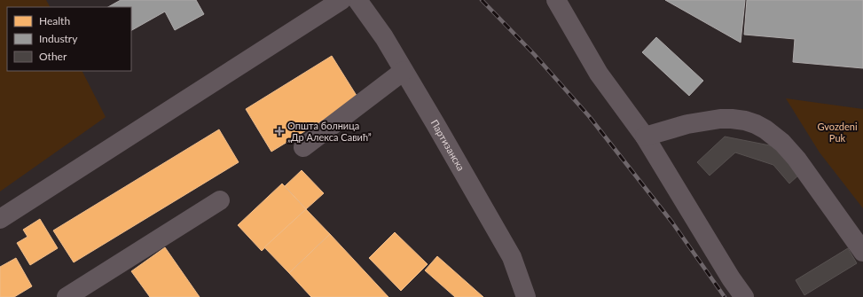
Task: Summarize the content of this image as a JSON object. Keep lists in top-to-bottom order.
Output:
{
  "streets": {
    "street": ["Партизанска"]
  },
  "parks": ["Gvozdeni Puk"],
  "places": {
    "health": ["Општа болница „Др Алекса Савић”"]
  },
  "legend": ["Health", "Industry", "Other"]
}
